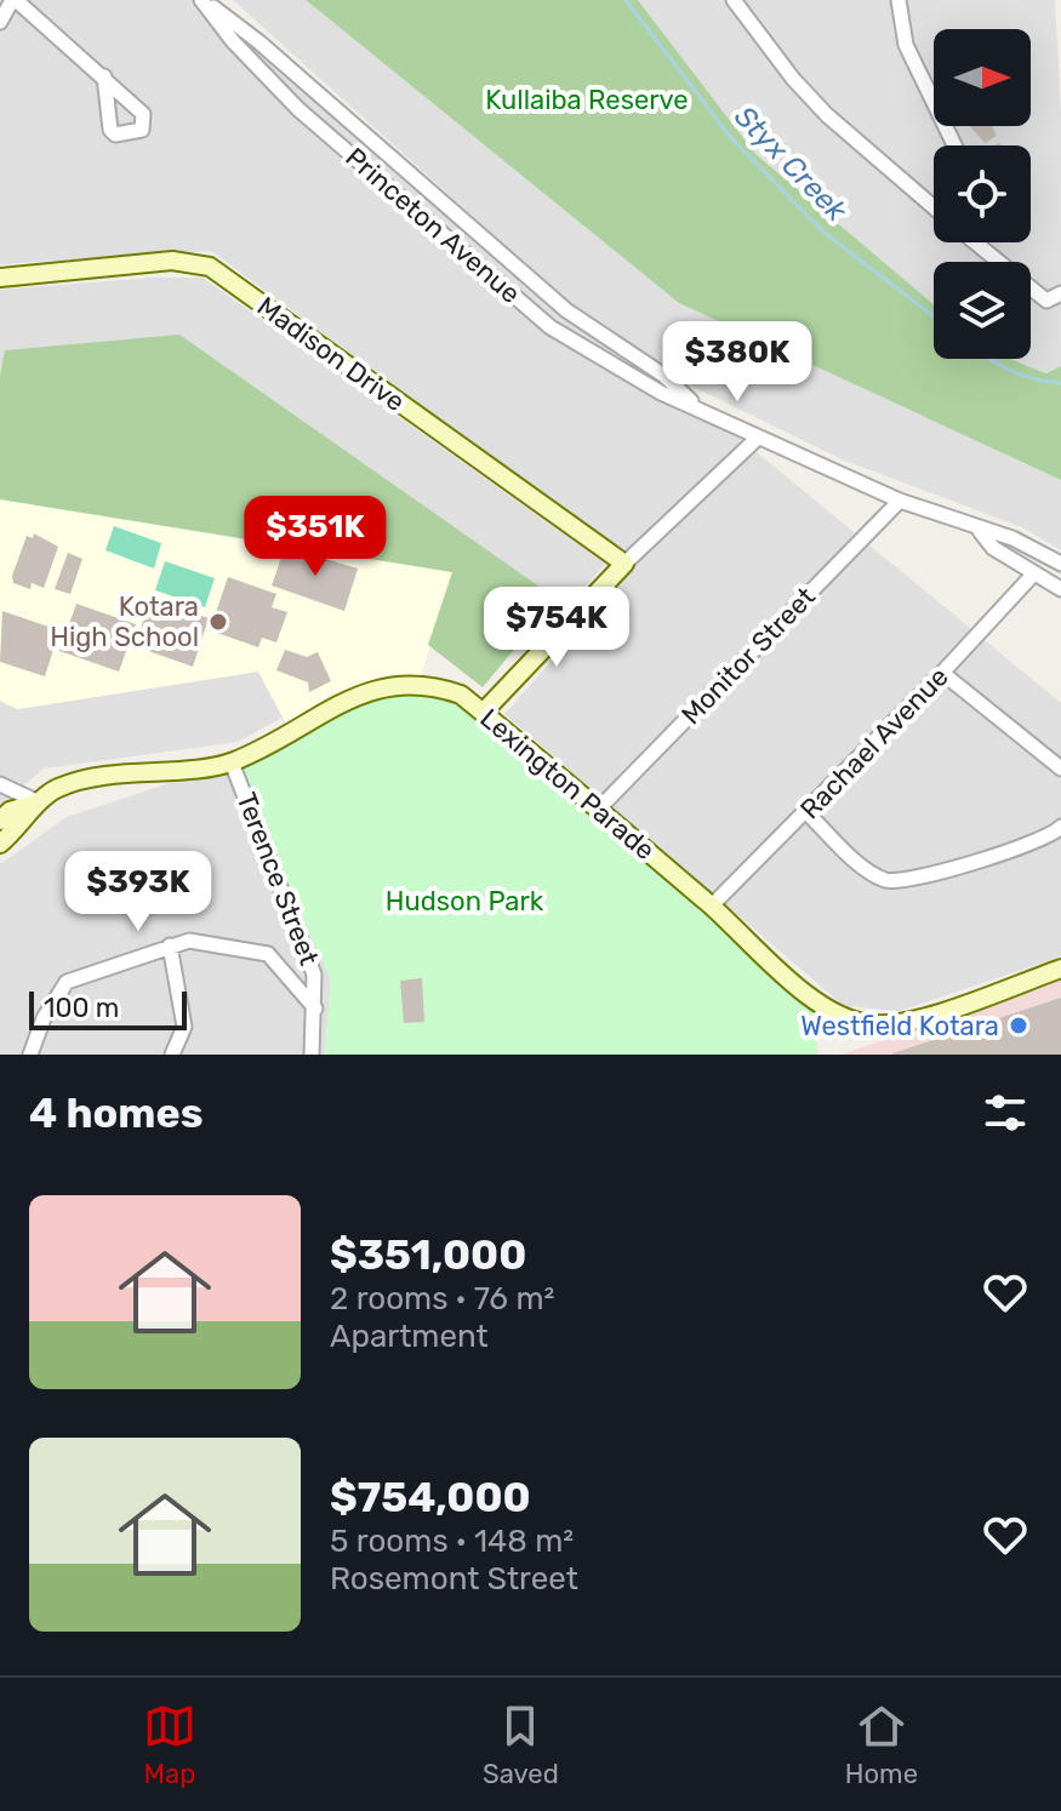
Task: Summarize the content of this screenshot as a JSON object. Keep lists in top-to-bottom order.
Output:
{
  "streets": {
    "main road": ["Madison Drive", "Lexington Parade"],
    "street": [
      "Princeton Avenue",
      "Monitor Street",
      "Rachael Avenue",
      "Terence Street"
    ]
  },
  "crossings": [
    ["Princeton Avenue", "Monitor Street"],
    ["Princeton Avenue", "Rachael Avenue"],
    ["Monitor Street", "Lexington Parade"],
    ["Rachael Avenue", "Lexington Parade"],
    ["Lexington Parade", "Terence Street"]
  ],
  "water": ["Styx Creek"],
  "parks": ["Kullaiba Reserve", "Hudson Park"],
  "places": ["Kotara High School", "Westfield Kotara"],
  "scale_bar": "100 m",
  "north": "right",
  "page": {
    "price": [
      "$380K",
      "$351K",
      "$754K",
      "$393K"
    ],
    "scale": "100 m",
    "heading": "4 homes",
    "list": [
      {
        "name": "$351,000",
        "note": "2 rooms · 76 m² · Apartment"
      },
      {
        "name": "$754,000",
        "note": "5 rooms · 148 m² · Rosemont Street"
      }
    ],
    "tabs": ["Map", "Saved", "Home"]
  }
}
